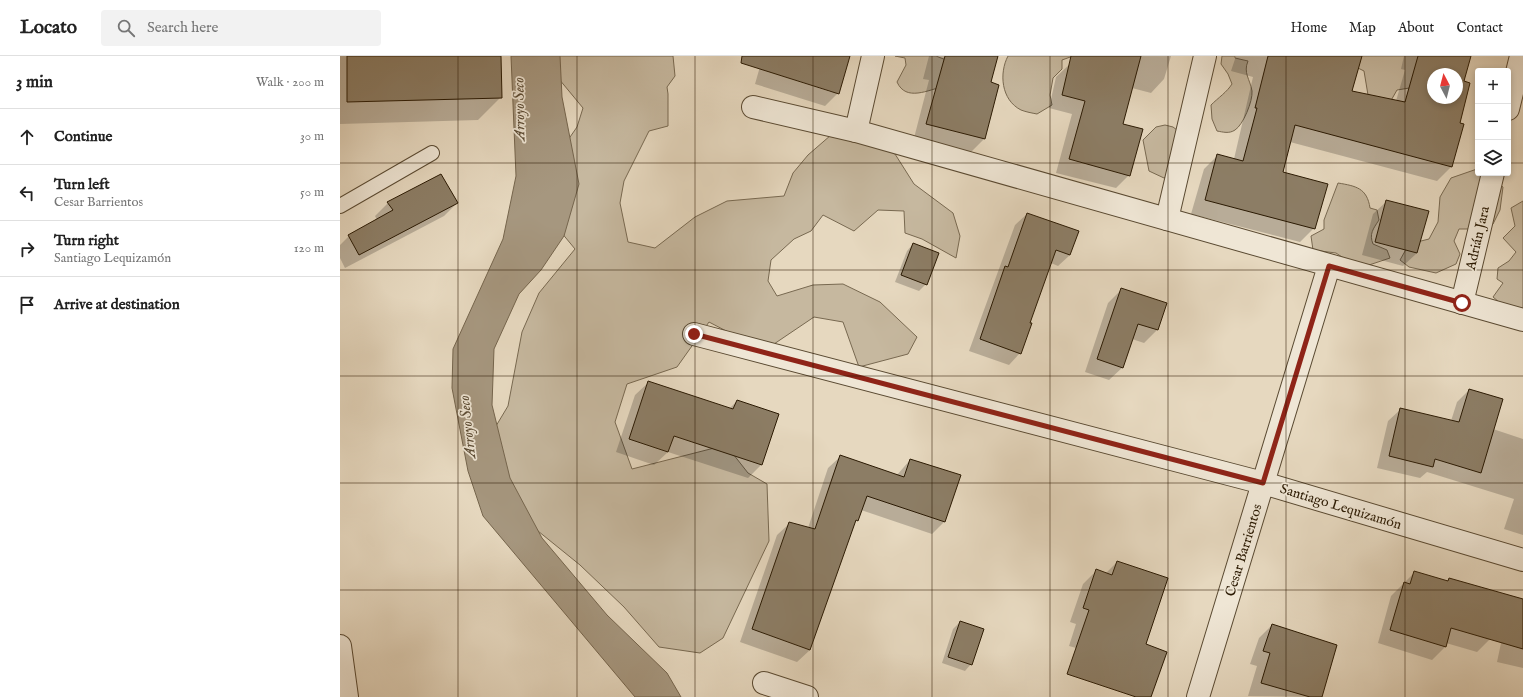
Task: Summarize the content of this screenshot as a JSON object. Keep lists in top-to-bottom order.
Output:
{
  "streets": {
    "street": ["Adrián Jara", "Santiago Lequizamón", "Cesar Barrientos"]
  },
  "crossings": [
    ["Santiago Lequizamón", "Cesar Barrientos"]
  ],
  "water": ["Arroyo Seco"],
  "north": "top",
  "page": {
    "header": "Locato",
    "search": "Search here",
    "nav": [
      "Home",
      "Map",
      "About",
      "Contact"
    ],
    "heading": ["3 min", "Walk · 200 m"],
    "map_buttons": ["+", "−"],
    "list": [
      ["Continue", "30 m"],
      ["Turn left", "Cesar Barrientos", "50 m"],
      ["Turn right", "Santiago Lequizamón", "120 m"],
      "Arrive at destination"
    ]
  }
}
